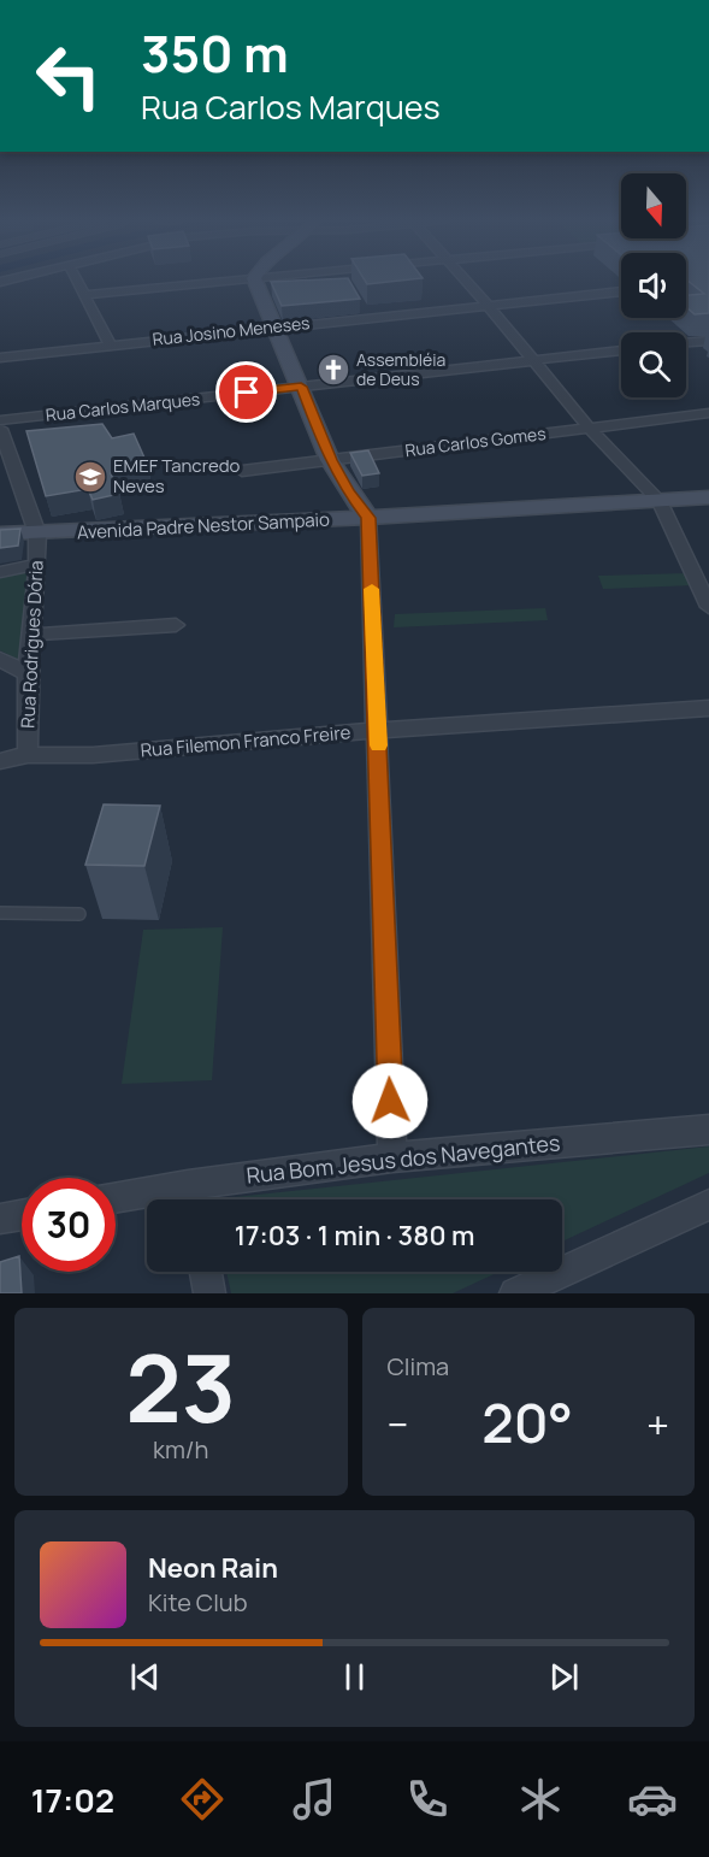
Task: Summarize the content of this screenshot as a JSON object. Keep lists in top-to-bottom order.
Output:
{
  "streets": {
    "street": [
      "Rua Josino Meneses",
      "Rua Carlos Marques",
      "Rua Carlos Gomes",
      "Avenida Padre Nestor Sampaio",
      "Rua Rodrigues Dória",
      "Rua Filemon Franco Freire",
      "Rua Bom Jesus dos Navegantes"
    ]
  },
  "crossings": [
    ["Avenida Padre Nestor Sampaio", "Rua Rodrigues Dória"],
    ["Rua Rodrigues Dória", "Rua Filemon Franco Freire"]
  ],
  "places": {
    "church": ["Assembléia de Deus"],
    "school or university": ["EMEF Tancredo Neves"]
  },
  "north": "bottom",
  "page": {
    "turn": ["350 m", "Rua Carlos Marques"],
    "limit": "30",
    "trip": "17:03 · 1 min · 380 m",
    "tile": [
      ["23", "km/h"],
      "Clima"
    ],
    "heat": ["−", "20°", "+"],
    "song": ["Neon Rain", "Kite Club"],
    "tabs": "17:02"
  }
}
